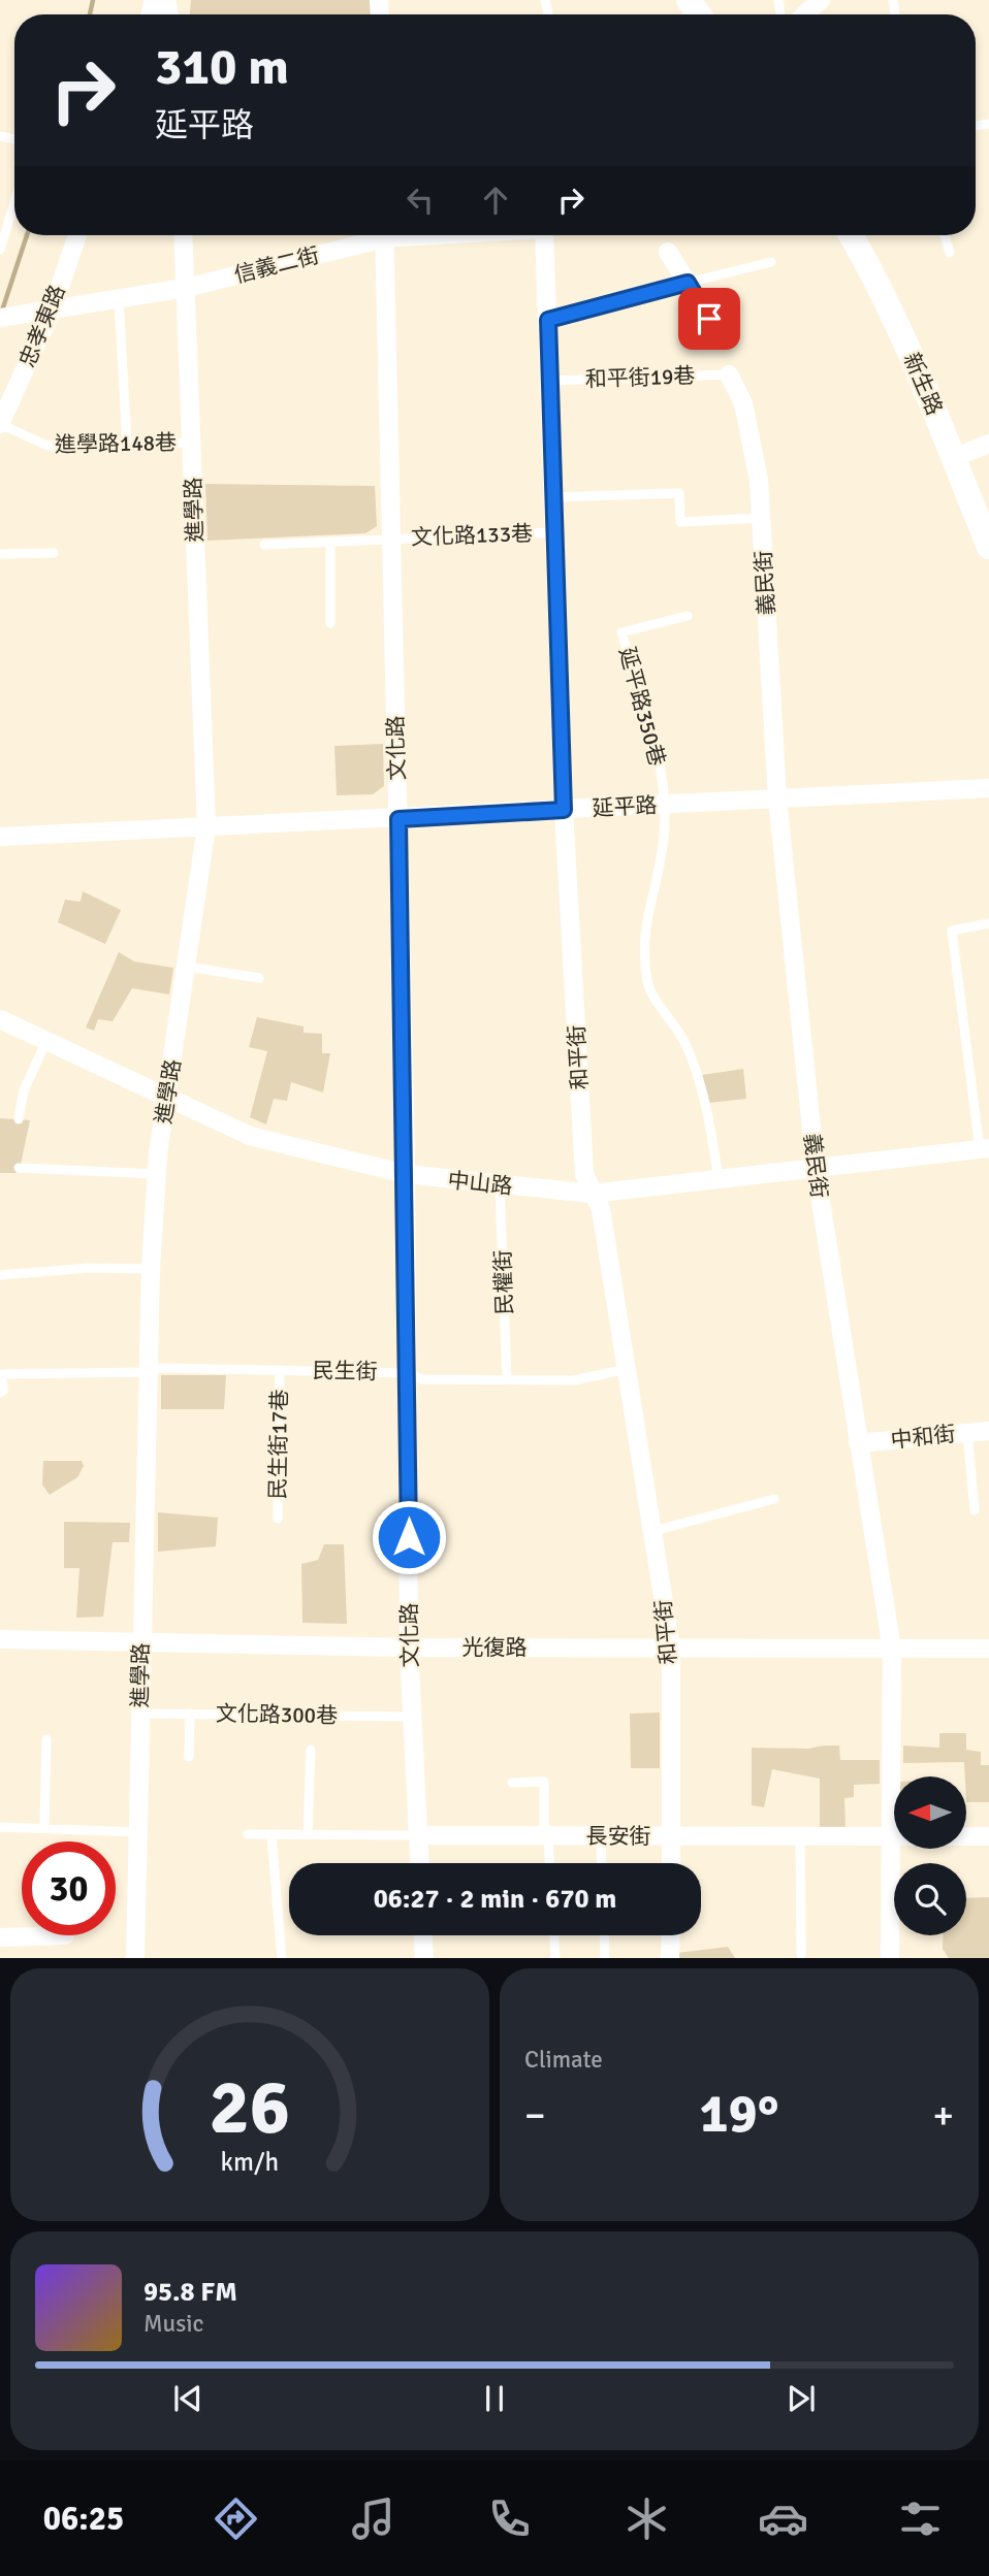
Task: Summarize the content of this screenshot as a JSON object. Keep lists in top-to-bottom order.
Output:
{
  "streets": {
    "main road": ["新生路"],
    "street": [
      "信義二街",
      "忠孝東路",
      "進學路",
      "義民街",
      "文化路",
      "延平路",
      "和平街",
      "中山路",
      "中和街",
      "光復路",
      "長安街"
    ],
    "lane": [
      "和平街19巷",
      "進學路148巷",
      "文化路133巷",
      "延平路350巷",
      "民權街",
      "民生街",
      "民生街17巷",
      "文化路300巷"
    ]
  },
  "crossings": [
    ["信義二街", "忠孝東路"],
    ["信義二街", "進學路"],
    ["忠孝東路", "進學路148巷"],
    ["和平街19巷", "義民街"],
    ["和平街19巷", "和平街"],
    ["進學路148巷", "進學路"],
    ["進學路", "延平路"],
    ["進學路", "中山路"],
    ["進學路", "民生街"],
    ["進學路", "光復路"],
    ["進學路", "文化路300巷"],
    ["文化路133巷", "文化路"],
    ["文化路133巷", "和平街"],
    ["義民街", "延平路"],
    ["義民街", "中山路"],
    ["義民街", "中和街"],
    ["義民街", "光復路"],
    ["義民街", "長安街"],
    ["延平路350巷", "延平路"],
    ["文化路", "延平路"],
    ["文化路", "中山路"],
    ["文化路", "民生街"],
    ["文化路", "光復路"],
    ["文化路", "文化路300巷"],
    ["文化路", "長安街"],
    ["延平路", "和平街"],
    ["和平街", "中山路"],
    ["和平街", "民生街"],
    ["和平街", "光復路"],
    ["和平街", "長安街"],
    ["中山路", "民權街"],
    ["民權街", "民生街"],
    ["民生街", "民生街17巷"]
  ],
  "north": "left",
  "page": {
    "turn": ["310 m", "延平路"],
    "limit": "30",
    "trip": "06:27 · 2 min · 670 m",
    "tile": "Climate",
    "heat": ["−", "19°", "+"],
    "song": ["95.8 FM", "Music"],
    "tabs": "06:25",
    "gauge": ["26", "km/h"]
  }
}
